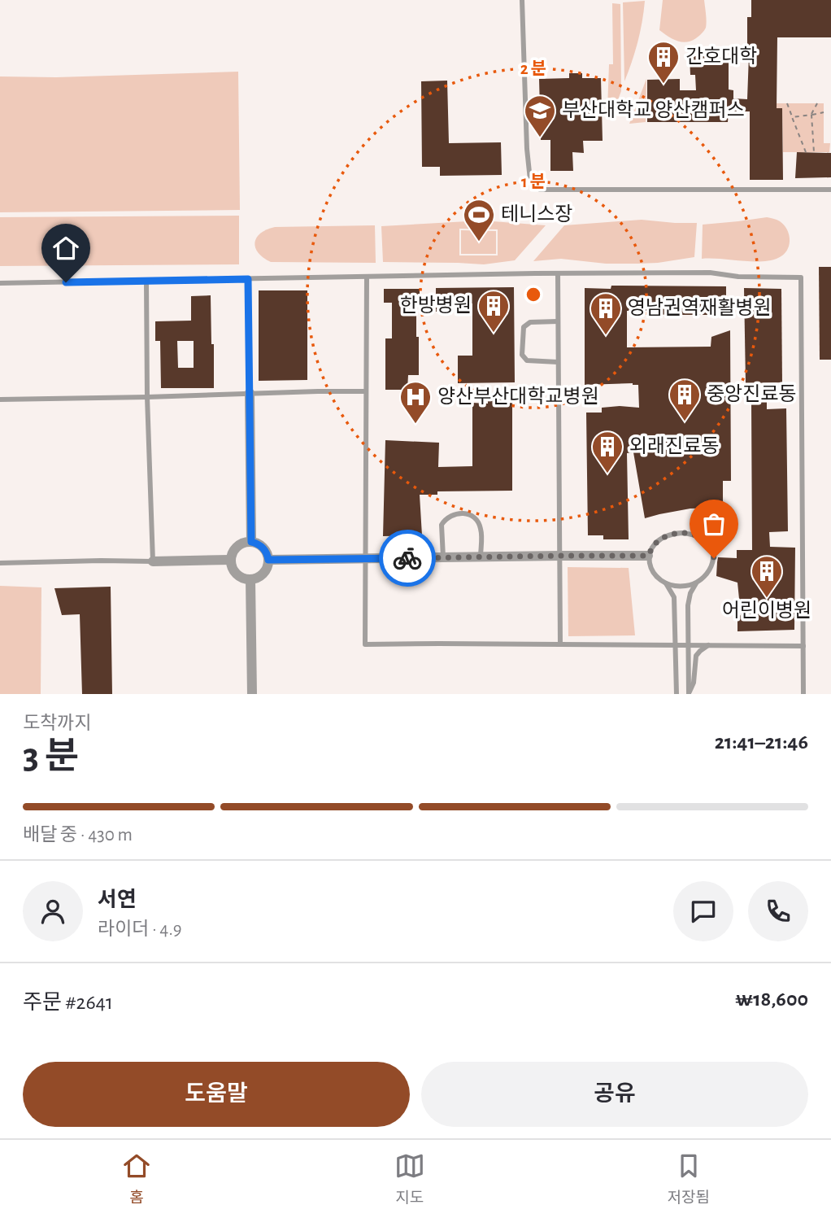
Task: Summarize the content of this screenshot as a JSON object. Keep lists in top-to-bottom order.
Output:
{
  "places": {
    "building": [
      "간호대학",
      "한방병원",
      "영남권역재활병원",
      "중앙진료동",
      "외래진료동",
      "어린이병원"
    ],
    "school or university": ["부산대학교 양산캠퍼스"],
    "sports": ["테니스장"],
    "hospital": ["양산부산대학교병원"]
  },
  "page": {
    "heading": ["3 분", "도착까지", "21:41–21:46"],
    "panel": [
      "서연",
      "라이더 · 4.9",
      "주문 #2641",
      "₩18,600"
    ],
    "bar": "배달 중 · 430 m",
    "buttons": ["도움말", "공유"],
    "tabs": ["홈", "지도", "저장됨"]
  },
  "rings": ["2 분", "1 분"]
}
